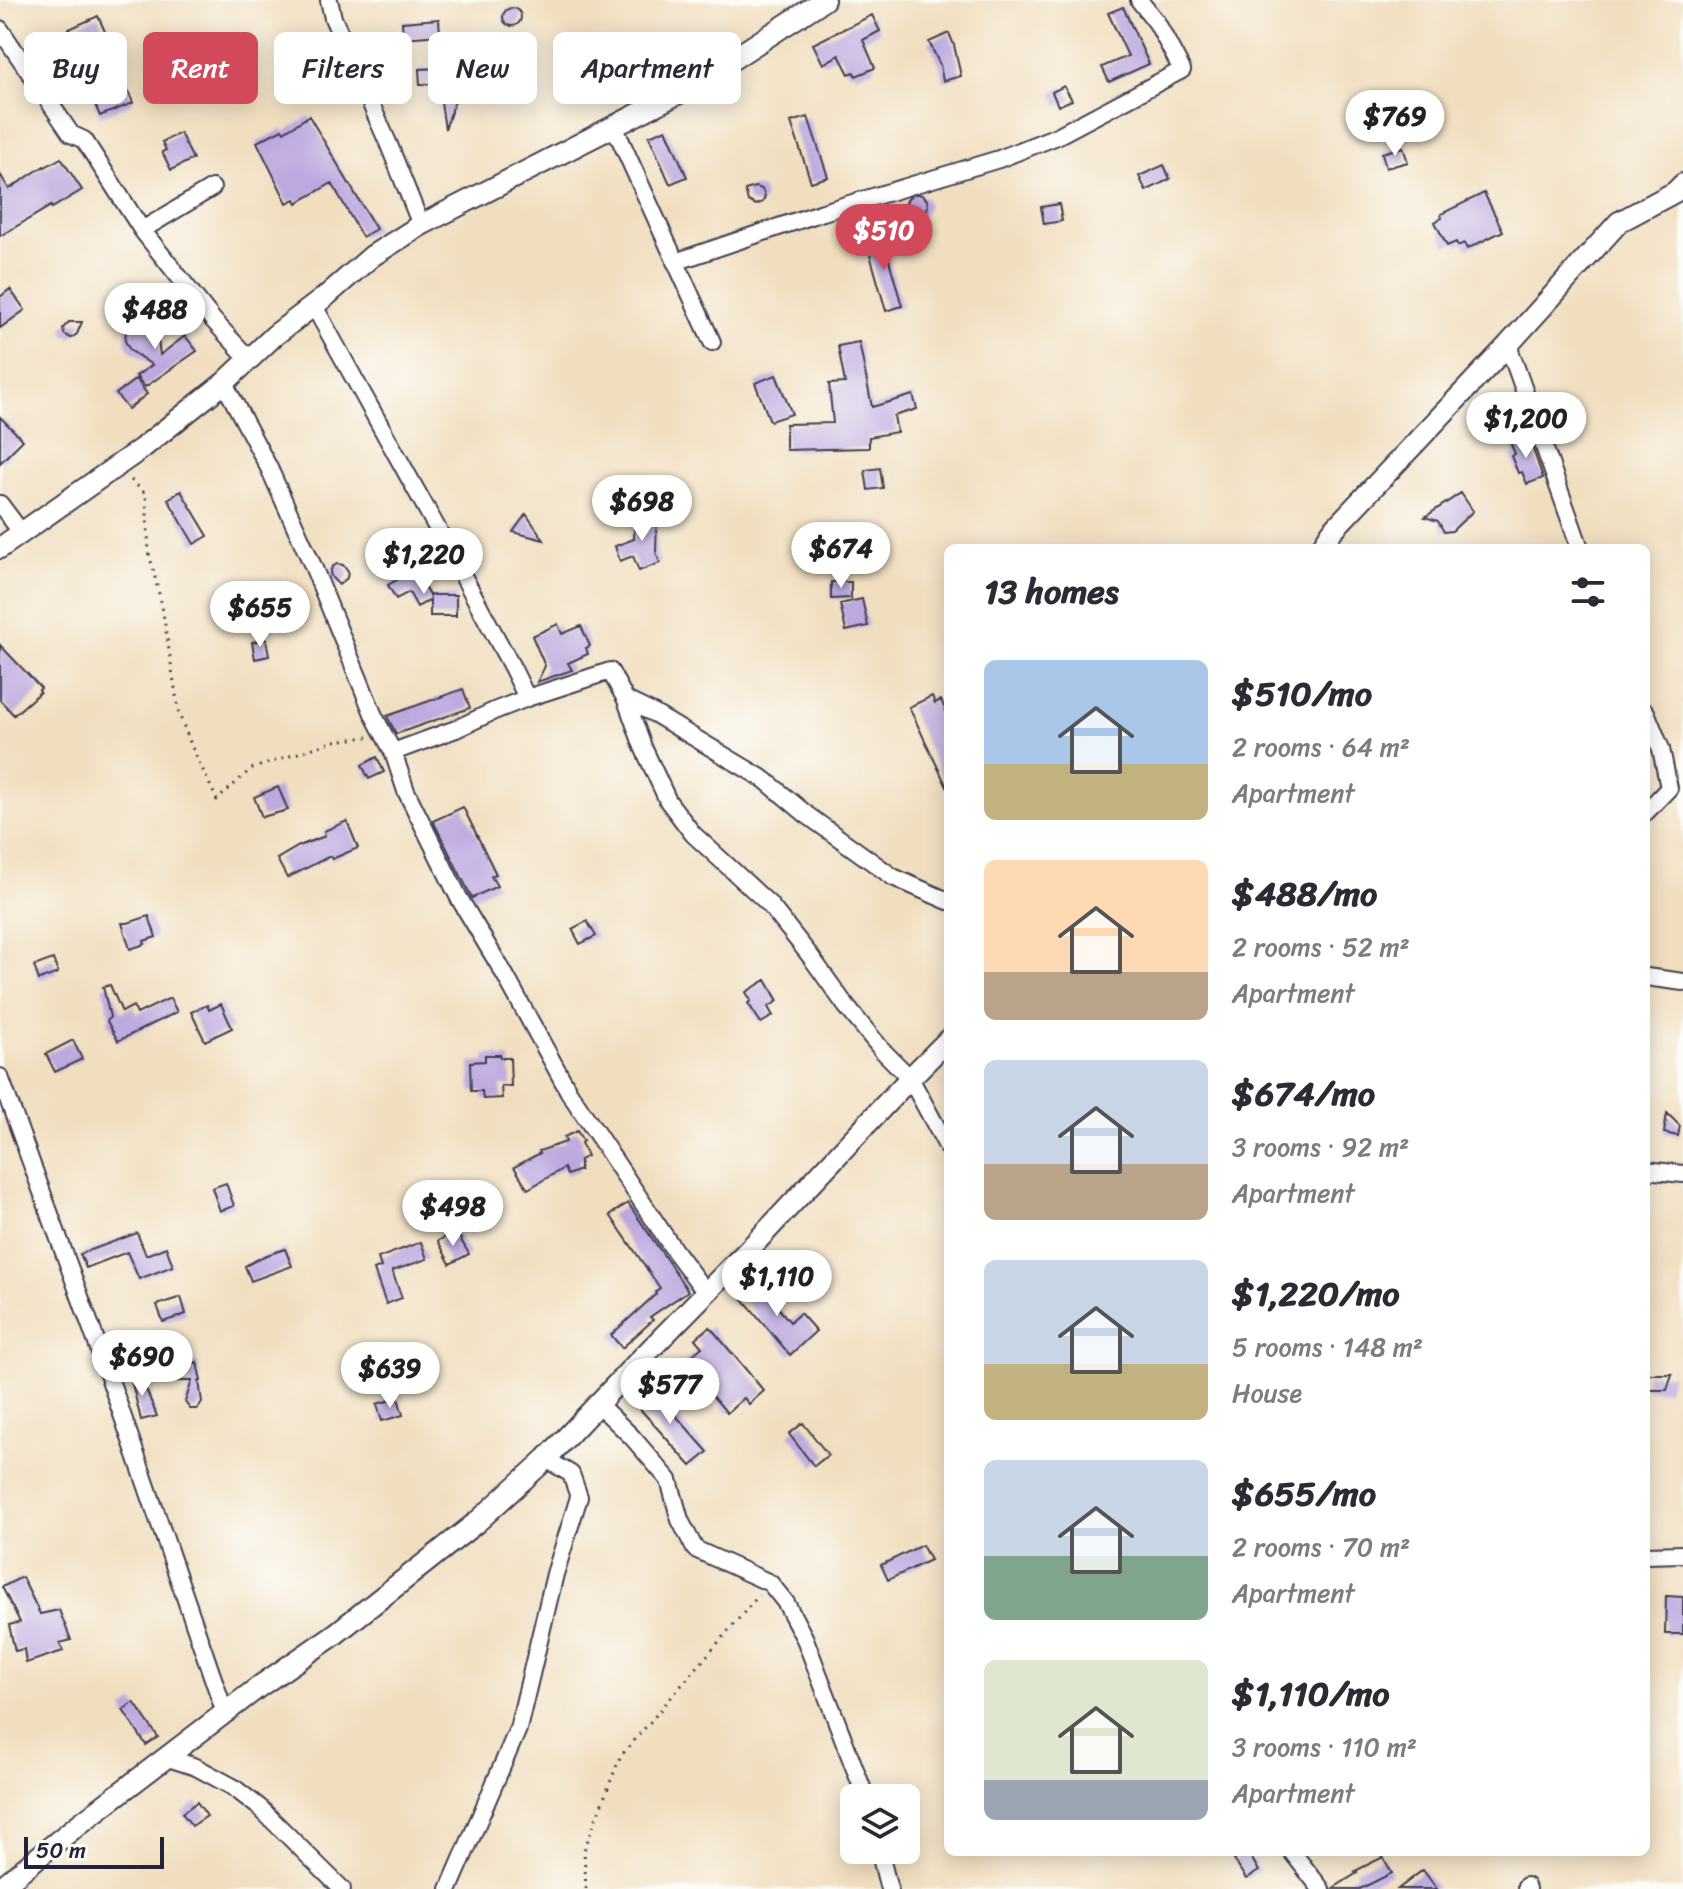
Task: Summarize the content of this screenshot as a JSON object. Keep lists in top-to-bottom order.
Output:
{
  "scale_bar": "50 m",
  "page": {
    "chip": [
      "Buy",
      "Rent",
      "Filters",
      "New",
      "Apartment"
    ],
    "price": [
      "$769",
      "$510",
      "$488",
      "$1,200",
      "$698",
      "$674",
      "$1,220",
      "$655",
      "$498",
      "$1,110",
      "$690",
      "$639",
      "$577"
    ],
    "heading": "13 homes",
    "list": [
      {
        "name": "$510/mo",
        "note": "2 rooms · 64 m² · Apartment"
      },
      {
        "name": "$488/mo",
        "note": "2 rooms · 52 m² · Apartment"
      },
      {
        "name": "$674/mo",
        "note": "3 rooms · 92 m² · Apartment"
      },
      {
        "name": "$1,220/mo",
        "note": "5 rooms · 148 m² · House"
      },
      {
        "name": "$655/mo",
        "note": "2 rooms · 70 m² · Apartment"
      },
      {
        "name": "$1,110/mo",
        "note": "3 rooms · 110 m² · Apartment"
      }
    ],
    "scale": "50 m"
  }
}
